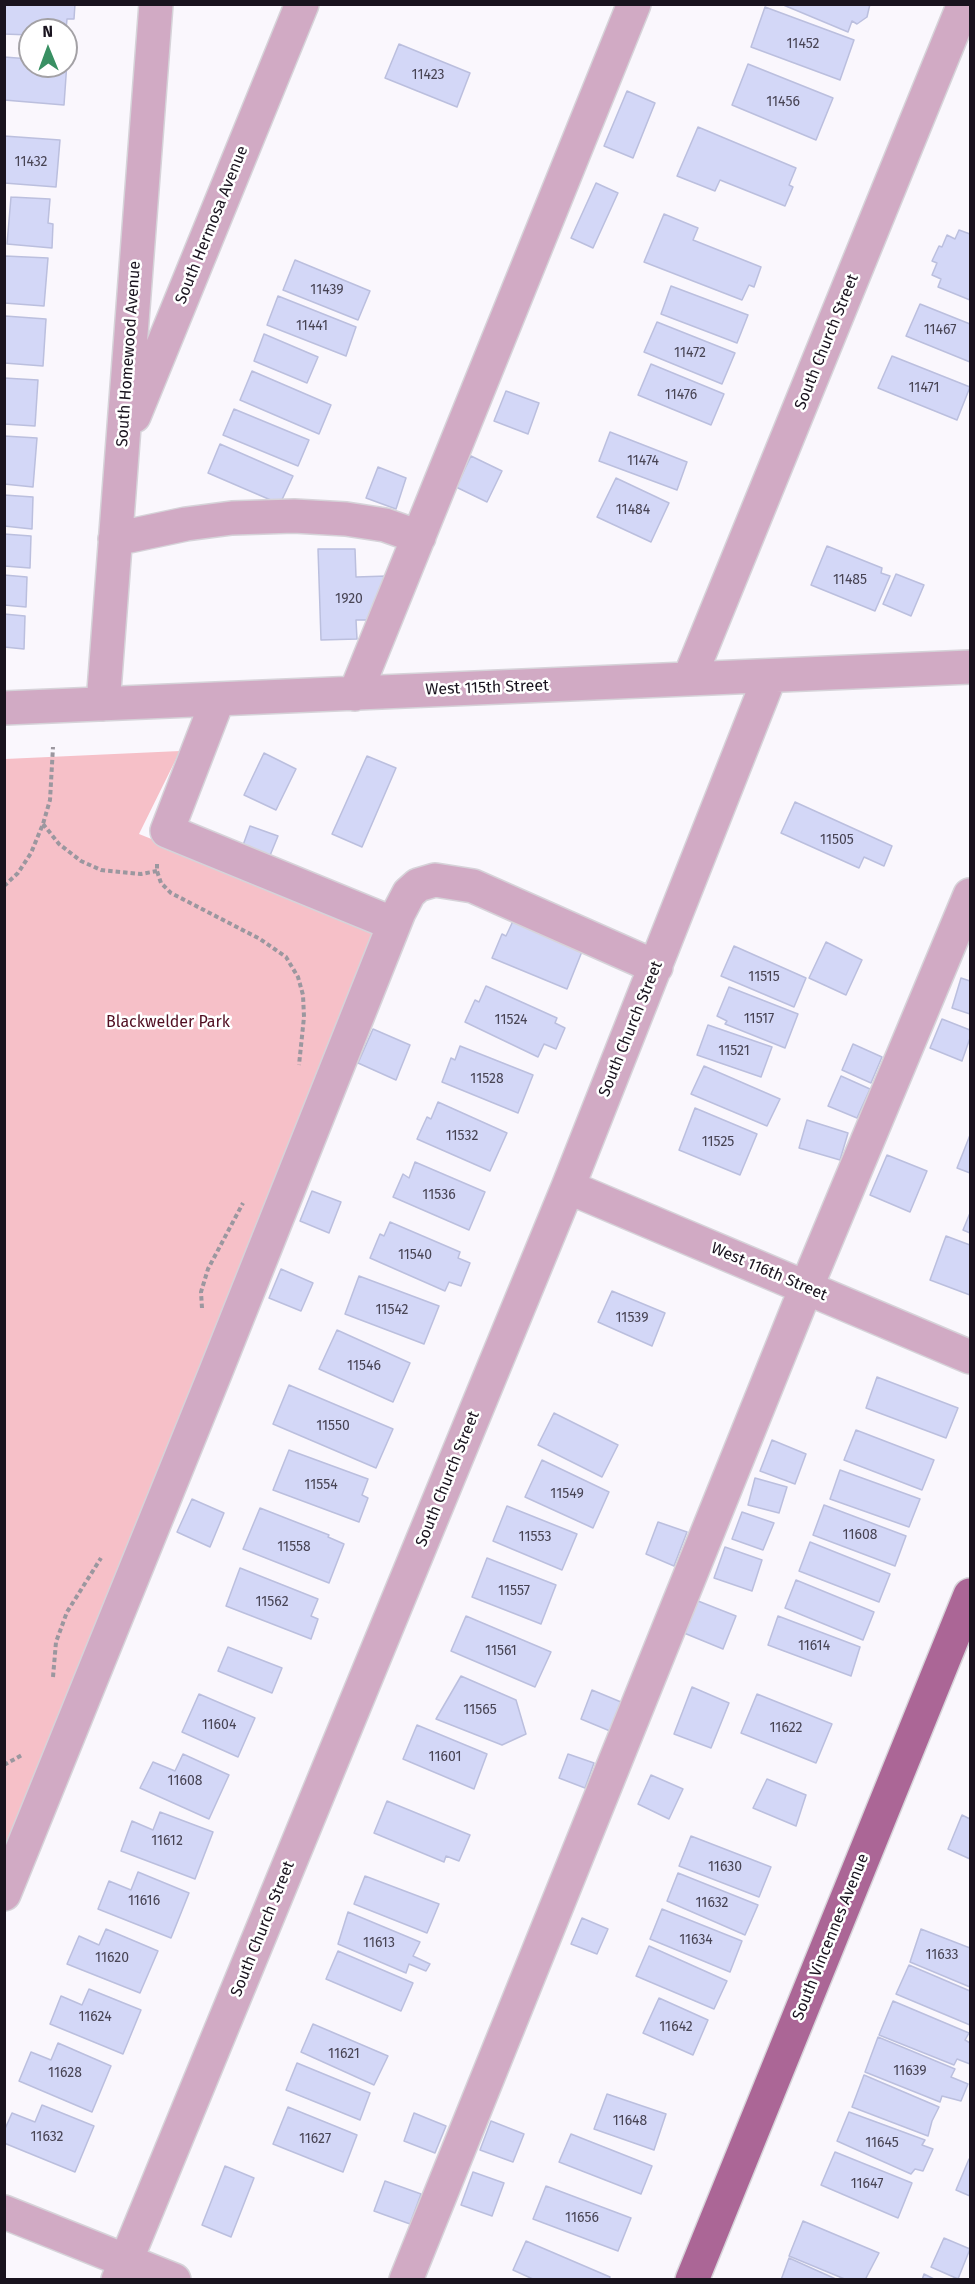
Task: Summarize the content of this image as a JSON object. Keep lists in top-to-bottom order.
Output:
{
  "streets": {
    "main road": ["South Vincennes Avenue"],
    "street": [
      "South Hermosa Avenue",
      "South Church Street",
      "South Homewood Avenue",
      "West 115th Street",
      "West 116th Street"
    ]
  },
  "crossings": [
    ["South Hermosa Avenue", "South Homewood Avenue"],
    ["South Church Street", "West 115th Street"],
    ["South Church Street", "West 116th Street"],
    ["South Homewood Avenue", "West 115th Street"]
  ],
  "parks": ["Blackwelder Park"],
  "house_numbers": [
    "11452",
    "11423",
    "11456",
    "11432",
    "11439",
    "11441",
    "11467",
    "11472",
    "11471",
    "11476",
    "11474",
    "11484",
    "11485",
    "1920",
    "11505",
    "11515",
    "11517",
    "11524",
    "11521",
    "11528",
    "11532",
    "11525",
    "11536",
    "11540",
    "11542",
    "11539",
    "11546",
    "11550",
    "11554",
    "11549",
    "11608",
    "11553",
    "11558",
    "11557",
    "11562",
    "11614",
    "11561",
    "11565",
    "11604",
    "11622",
    "11601",
    "11608",
    "11612",
    "11630",
    "11616",
    "11632",
    "11634",
    "11613",
    "11633",
    "11620",
    "11624",
    "11642",
    "11621",
    "11639",
    "11628",
    "11648",
    "11632",
    "11627",
    "11645",
    "11647",
    "11656"
  ],
  "north": "top"
}
